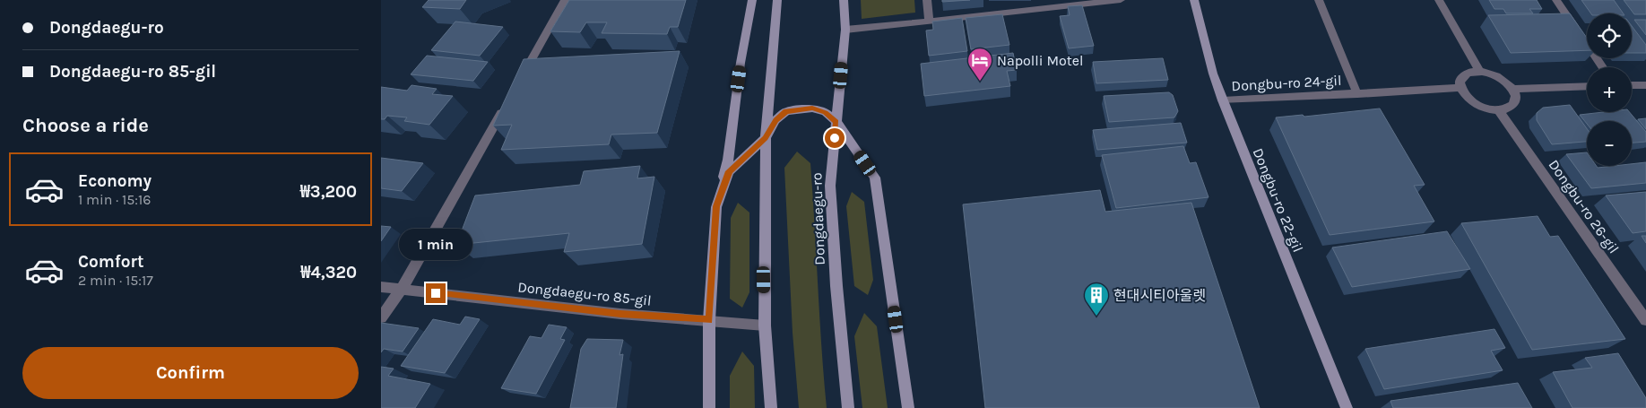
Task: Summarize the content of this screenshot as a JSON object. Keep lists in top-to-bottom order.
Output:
{
  "streets": {
    "main road": ["Dongbu-ro 22-gil", "Dongdaegu-ro"],
    "street": ["Dongbu-ro 24-gil", "Dongbu-ro 26-gil", "Dongdaegu-ro 85-gil"]
  },
  "crossings": [
    ["Dongbu-ro 24-gil", "Dongbu-ro 22-gil"]
  ],
  "places": {
    "hotel": ["Napolli Motel"],
    "building": ["현대시티아울렛"]
  },
  "page": {
    "banner": ["Dongdaegu-ro", "Dongdaegu-ro 85-gil"],
    "map_buttons": ["+", "−"],
    "heading": "Choose a ride",
    "list": [
      {
        "name": "Economy",
        "note": "1 min · 15:16",
        "value": "₩3,200"
      },
      {
        "name": "Comfort",
        "note": "2 min · 15:17",
        "value": "₩4,320"
      }
    ],
    "bubble": "1 min",
    "buttons": "Confirm"
  }
}
